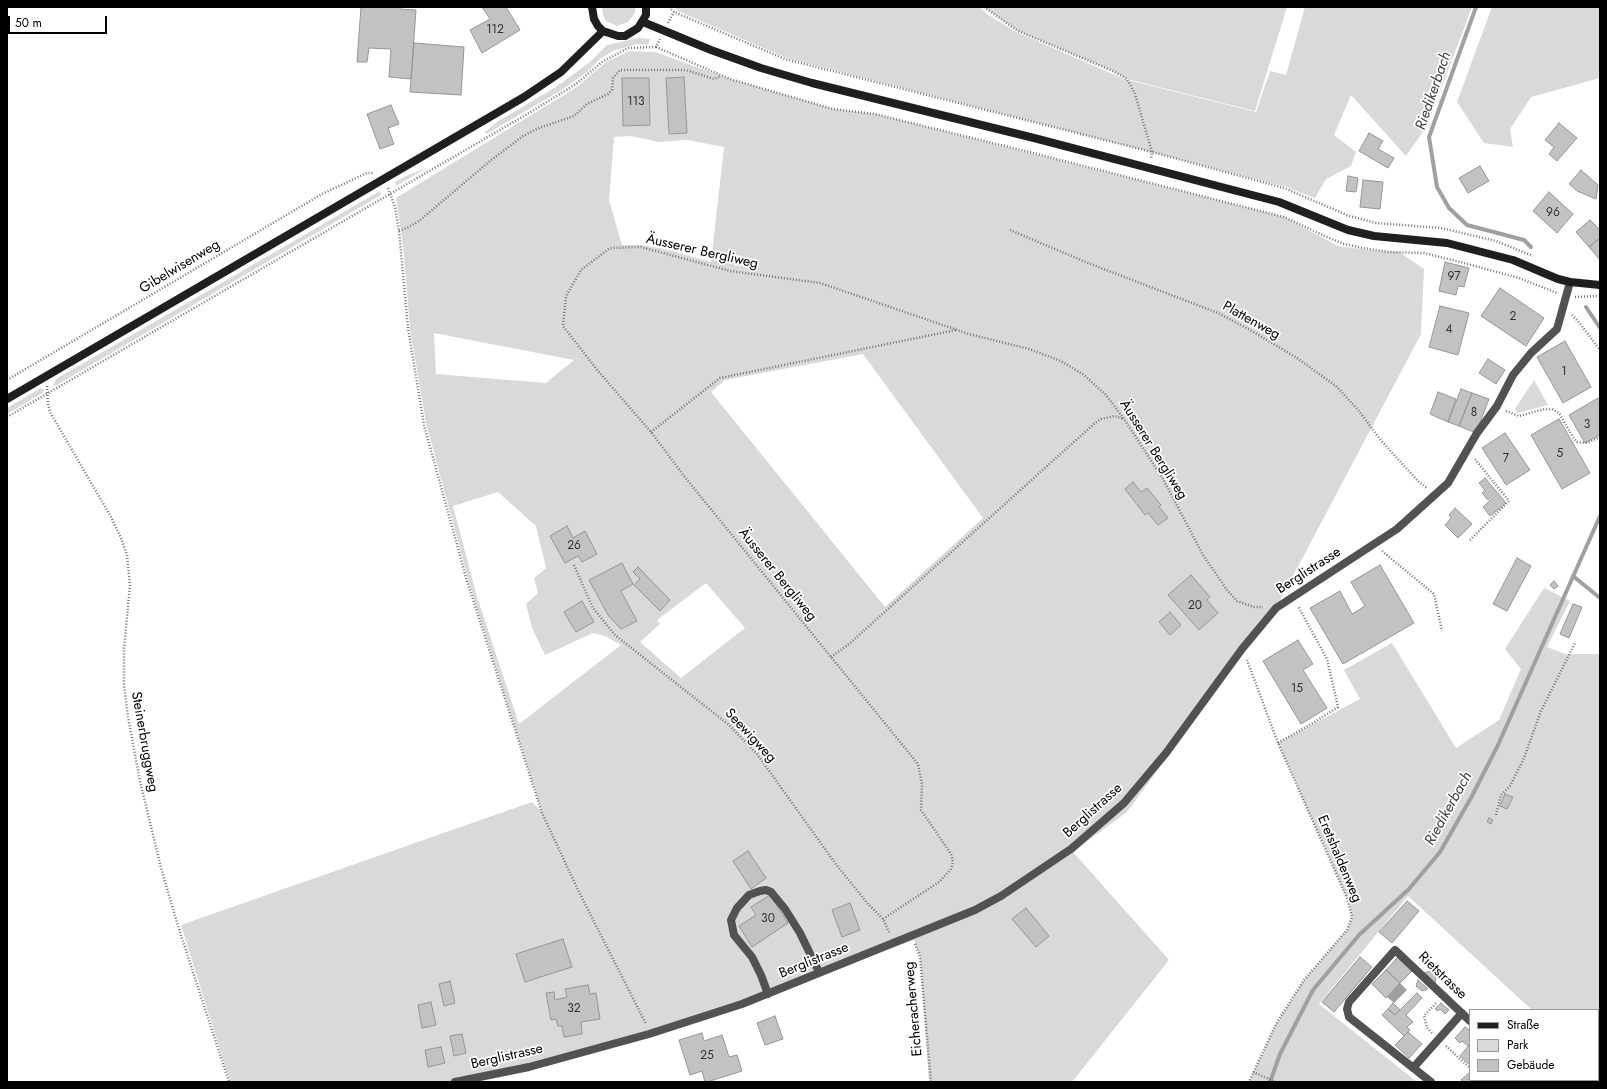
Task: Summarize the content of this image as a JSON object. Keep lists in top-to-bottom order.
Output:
{
  "streets": {
    "street": ["Berglistrasse", "Rietstrasse"],
    "path": [
      "Äusserer Bergliweg",
      "Gibelwisenweg",
      "Plattenweg",
      "Seewigweg",
      "Steinerbruggweg",
      "Eretshaldenweg",
      "Eicheracherweg"
    ]
  },
  "crossings": [
    ["Äusserer Bergliweg", "Berglistrasse"],
    ["Äusserer Bergliweg", "Seewigweg"],
    ["Plattenweg", "Berglistrasse"],
    ["Berglistrasse", "Eretshaldenweg"],
    ["Berglistrasse", "Eicheracherweg"]
  ],
  "water": ["Riedikerbach"],
  "house_numbers": [
    "112",
    "113",
    "96",
    "97",
    "2",
    "4",
    "1",
    "8",
    "3",
    "5",
    "7",
    "26",
    "20",
    "15",
    "30",
    "32",
    "25"
  ],
  "legend": ["Straße", "Park", "Gebäude"],
  "scale_bar": "50 m"
}
